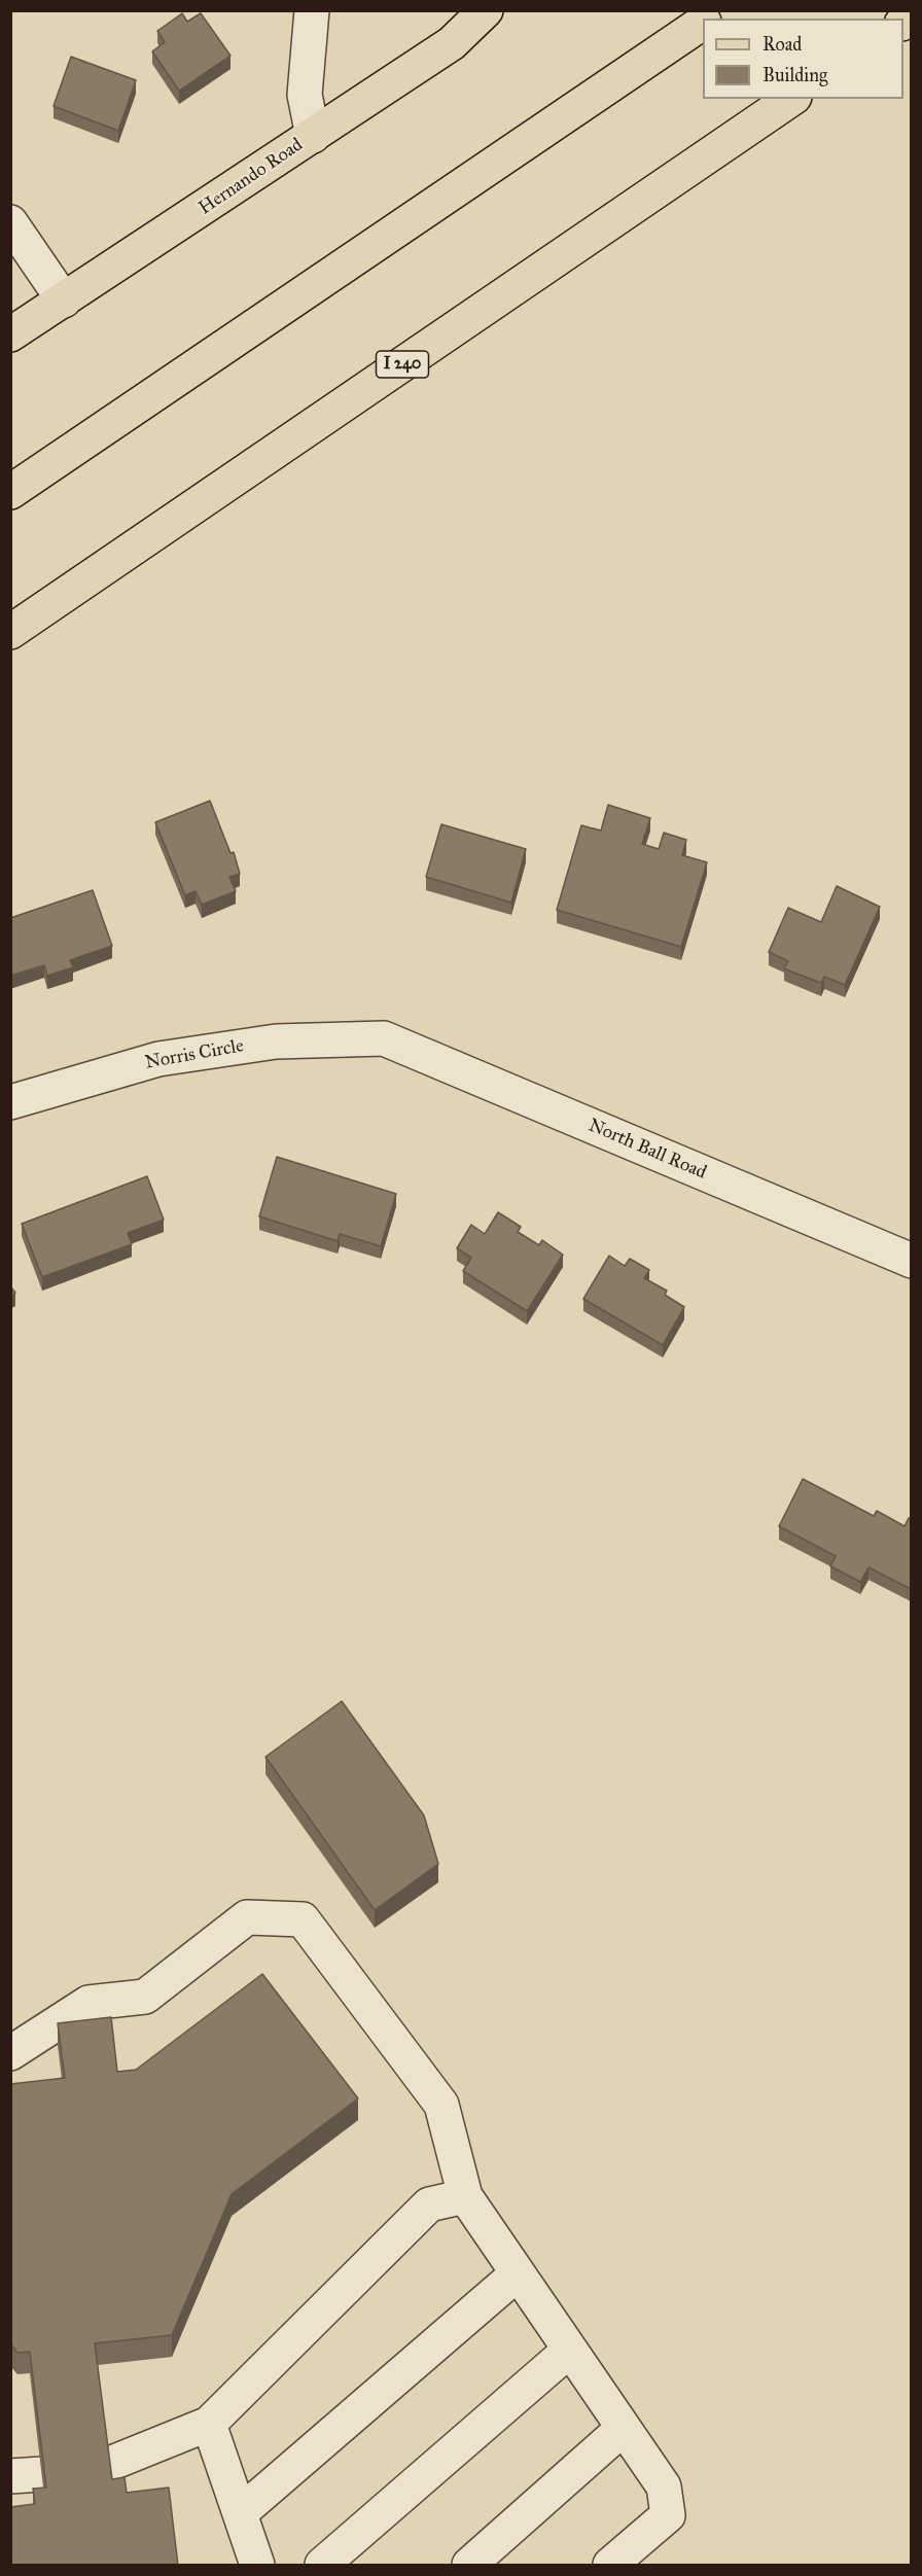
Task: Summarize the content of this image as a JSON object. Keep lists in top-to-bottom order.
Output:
{
  "streets": {
    "main road": ["Hernando Road", "I 240"],
    "street": ["Norris Circle", "North Ball Road"]
  },
  "crossings": [
    ["Norris Circle", "North Ball Road"]
  ],
  "legend": ["Road", "Building"]
}
